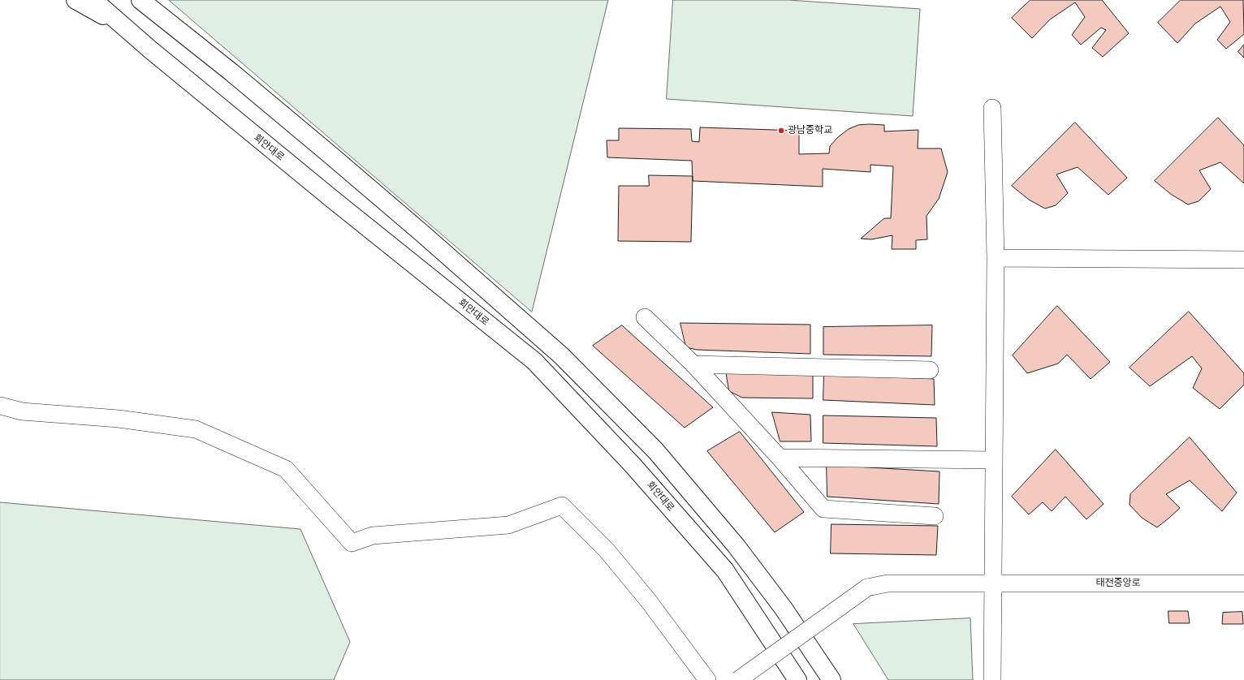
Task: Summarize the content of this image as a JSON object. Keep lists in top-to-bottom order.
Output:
{
  "streets": {
    "highway": ["회안대로"],
    "street": ["태전중앙로"]
  },
  "places": ["광남중학교"]
}
